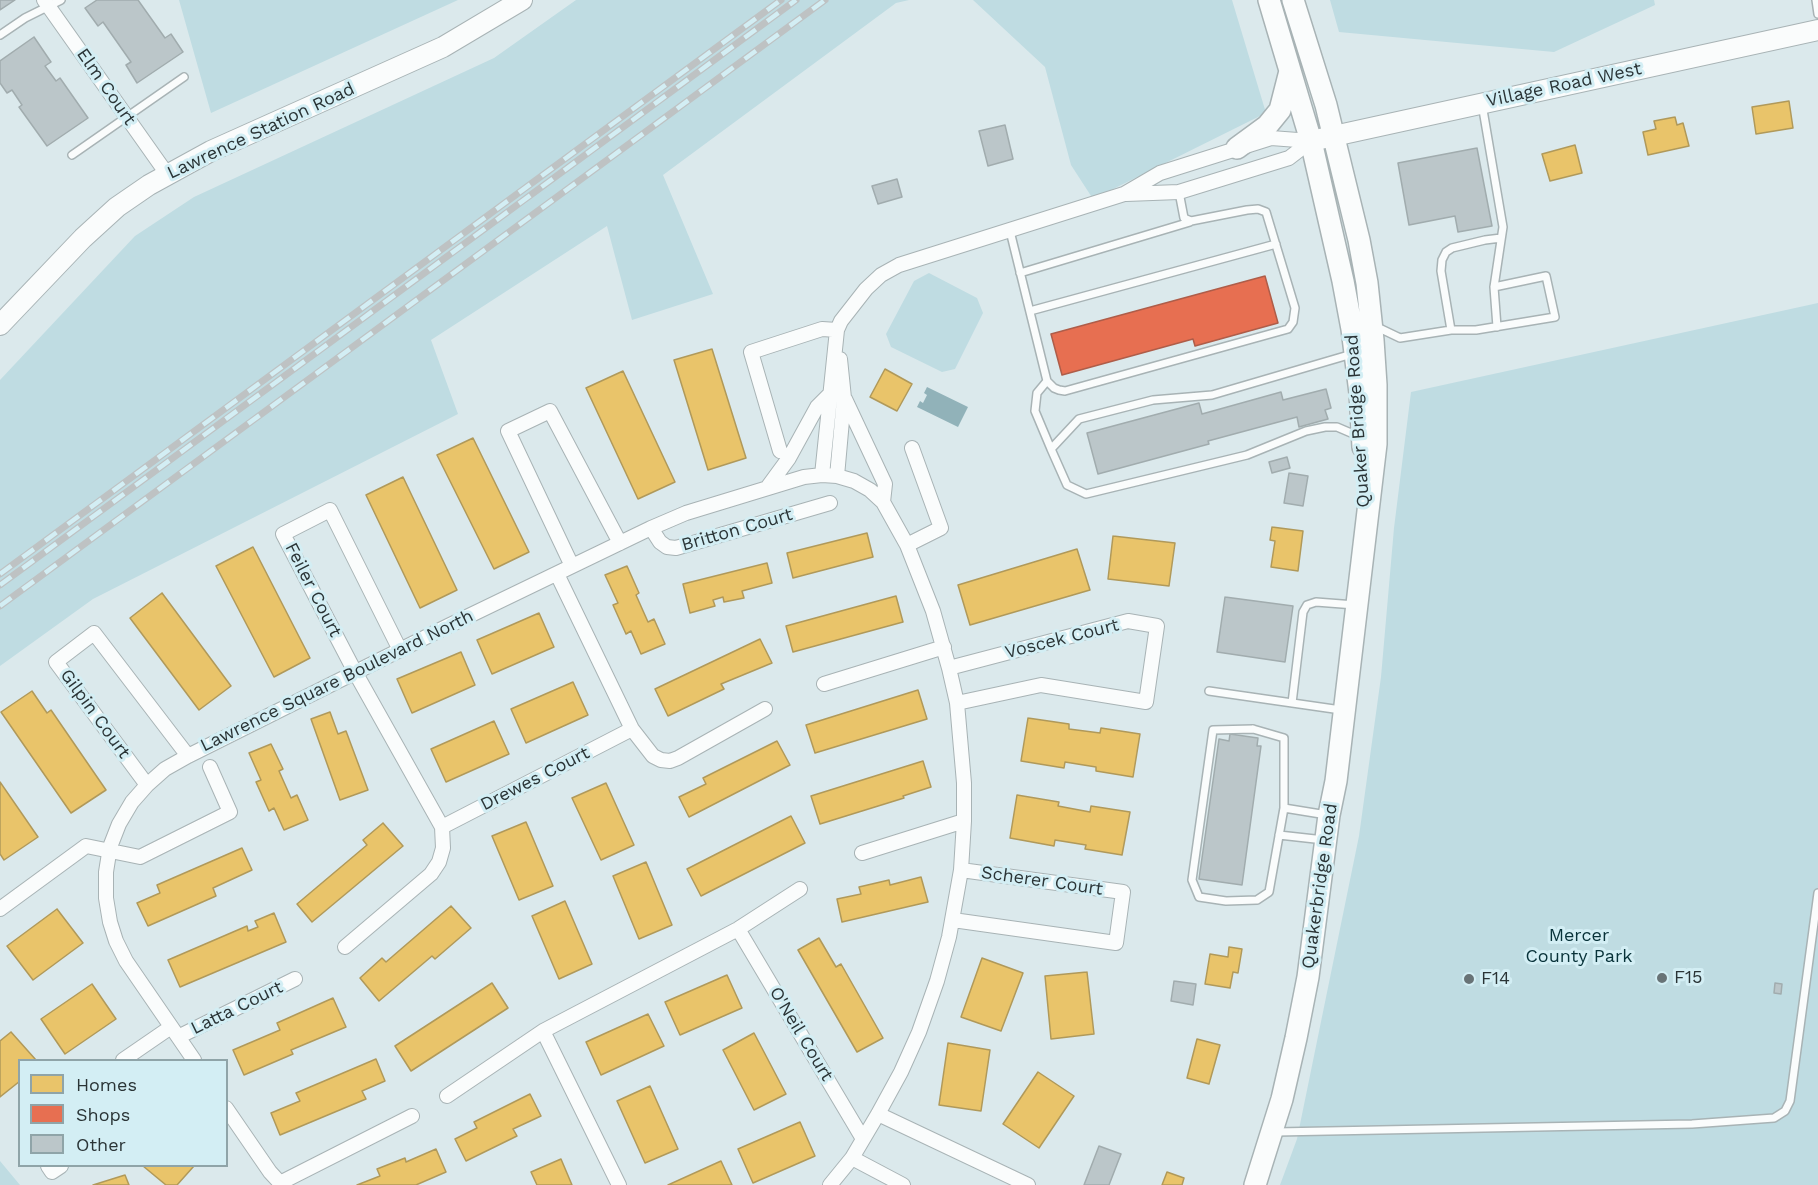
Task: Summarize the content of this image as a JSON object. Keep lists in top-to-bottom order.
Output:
{
  "streets": {
    "main road": [
      "Village Road West",
      "Lawrence Station Road",
      "Quaker Bridge Road",
      "Quakerbridge Road"
    ],
    "street": [
      "Elm Court",
      "Britton Court",
      "Feiler Court",
      "Voscek Court",
      "Lawrence Square Boulevard North",
      "Gilpin Court",
      "Drewes Court",
      "Scherer Court",
      "Latta Court",
      "O'Neil Court"
    ]
  },
  "crossings": [
    ["Village Road West", "Quaker Bridge Road"],
    ["Elm Court", "Lawrence Station Road"],
    ["Quaker Bridge Road", "Quakerbridge Road"],
    ["Britton Court", "Lawrence Square Boulevard North"],
    ["Feiler Court", "Lawrence Square Boulevard North"],
    ["Voscek Court", "Lawrence Square Boulevard North"],
    ["Lawrence Square Boulevard North", "Gilpin Court"],
    ["Lawrence Square Boulevard North", "Scherer Court"],
    ["Lawrence Square Boulevard North", "Latta Court"],
    ["Lawrence Square Boulevard North", "O'Neil Court"]
  ],
  "parks": ["Mercer County Park"],
  "places": ["F15", "F14"],
  "legend": ["Homes", "Shops", "Other"]
}
